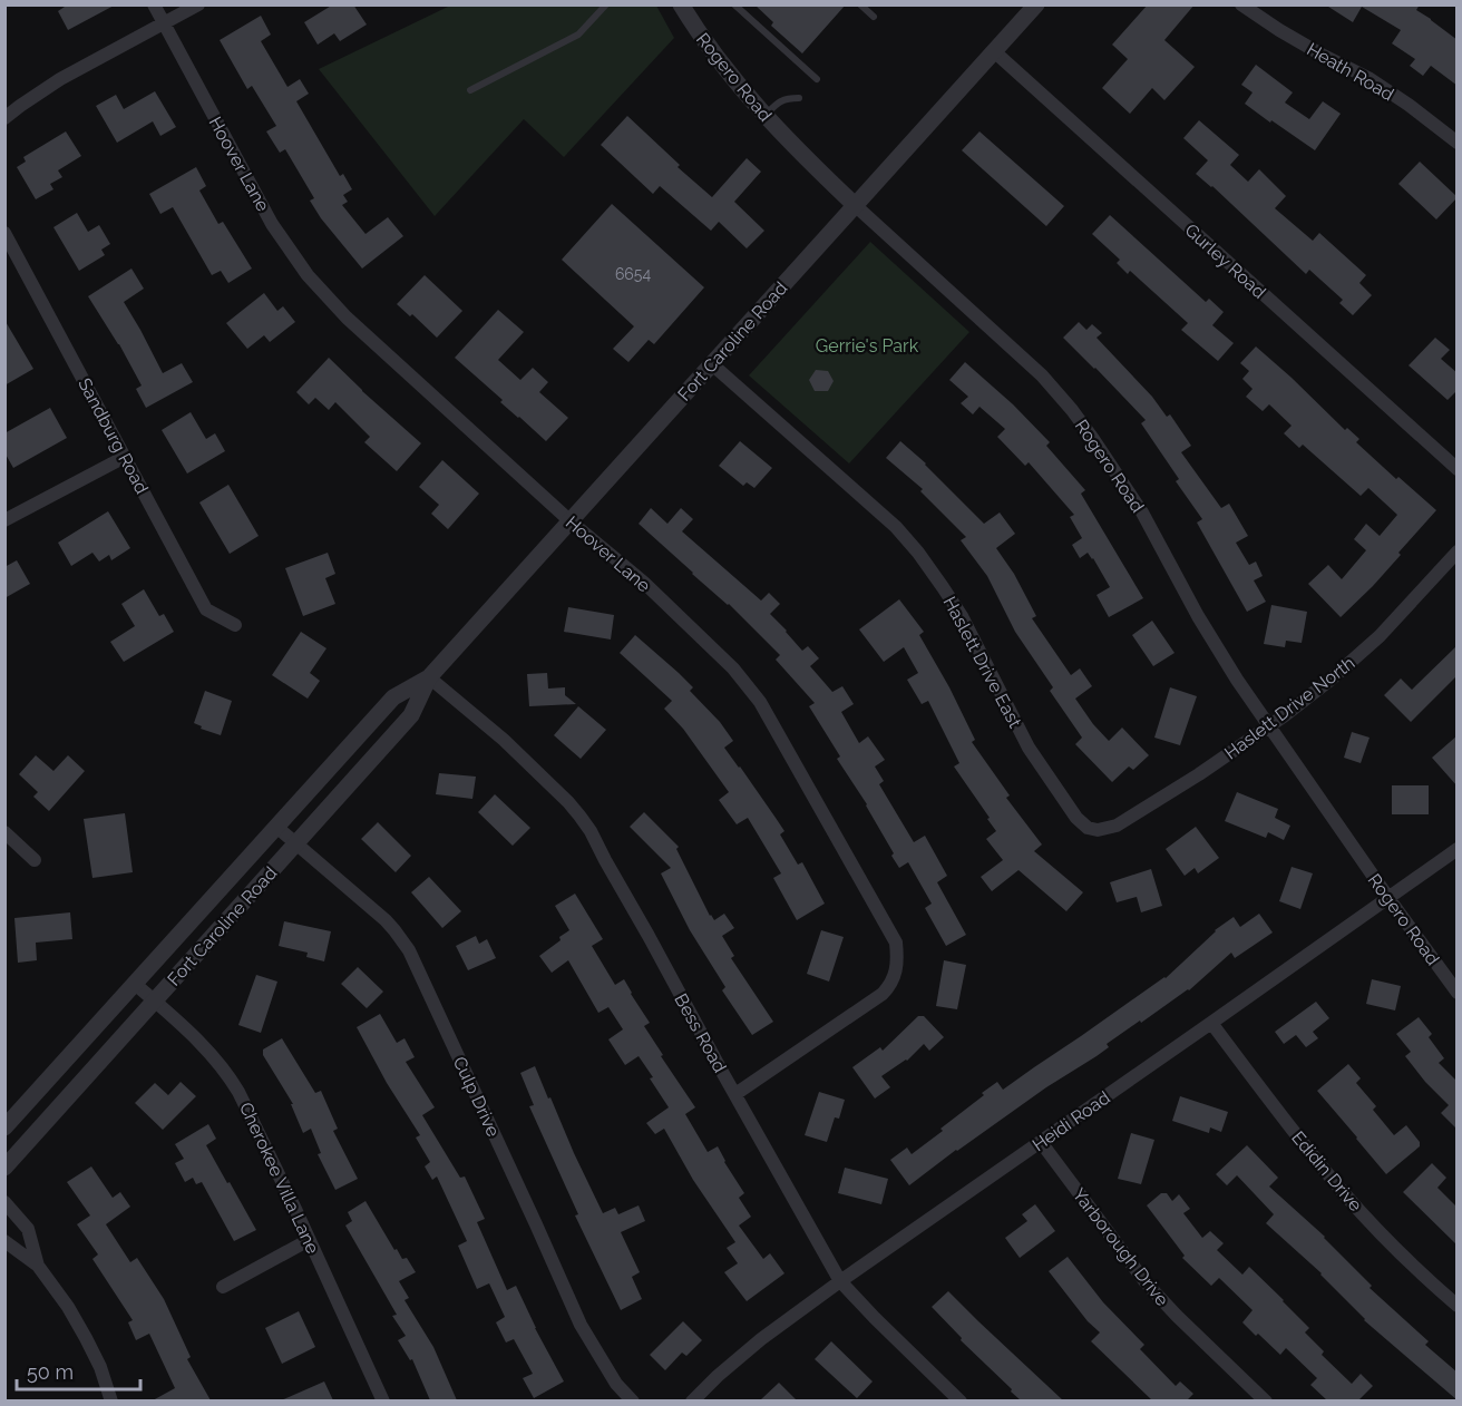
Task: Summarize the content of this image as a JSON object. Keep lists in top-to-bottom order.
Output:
{
  "streets": {
    "street": [
      "Heath Road",
      "Rogero Road",
      "Hoover Lane",
      "Gurley Road",
      "Fort Caroline Road",
      "Sandburg Road",
      "Haslett Drive East",
      "Haslett Drive North",
      "Bess Road",
      "Culp Drive",
      "Heidi Road",
      "Edidin Drive",
      "Cherokee Villa Lane",
      "Yarborough Drive"
    ]
  },
  "crossings": [
    ["Rogero Road", "Fort Caroline Road"],
    ["Rogero Road", "Haslett Drive North"],
    ["Rogero Road", "Heidi Road"],
    ["Hoover Lane", "Fort Caroline Road"],
    ["Hoover Lane", "Bess Road"],
    ["Gurley Road", "Fort Caroline Road"],
    ["Fort Caroline Road", "Haslett Drive East"],
    ["Fort Caroline Road", "Bess Road"],
    ["Fort Caroline Road", "Culp Drive"],
    ["Fort Caroline Road", "Cherokee Villa Lane"],
    ["Haslett Drive East", "Haslett Drive North"],
    ["Bess Road", "Heidi Road"],
    ["Heidi Road", "Edidin Drive"],
    ["Heidi Road", "Yarborough Drive"]
  ],
  "parks": ["Gerrie's Park"],
  "house_numbers": ["6654"],
  "scale_bar": "50 m"
}
